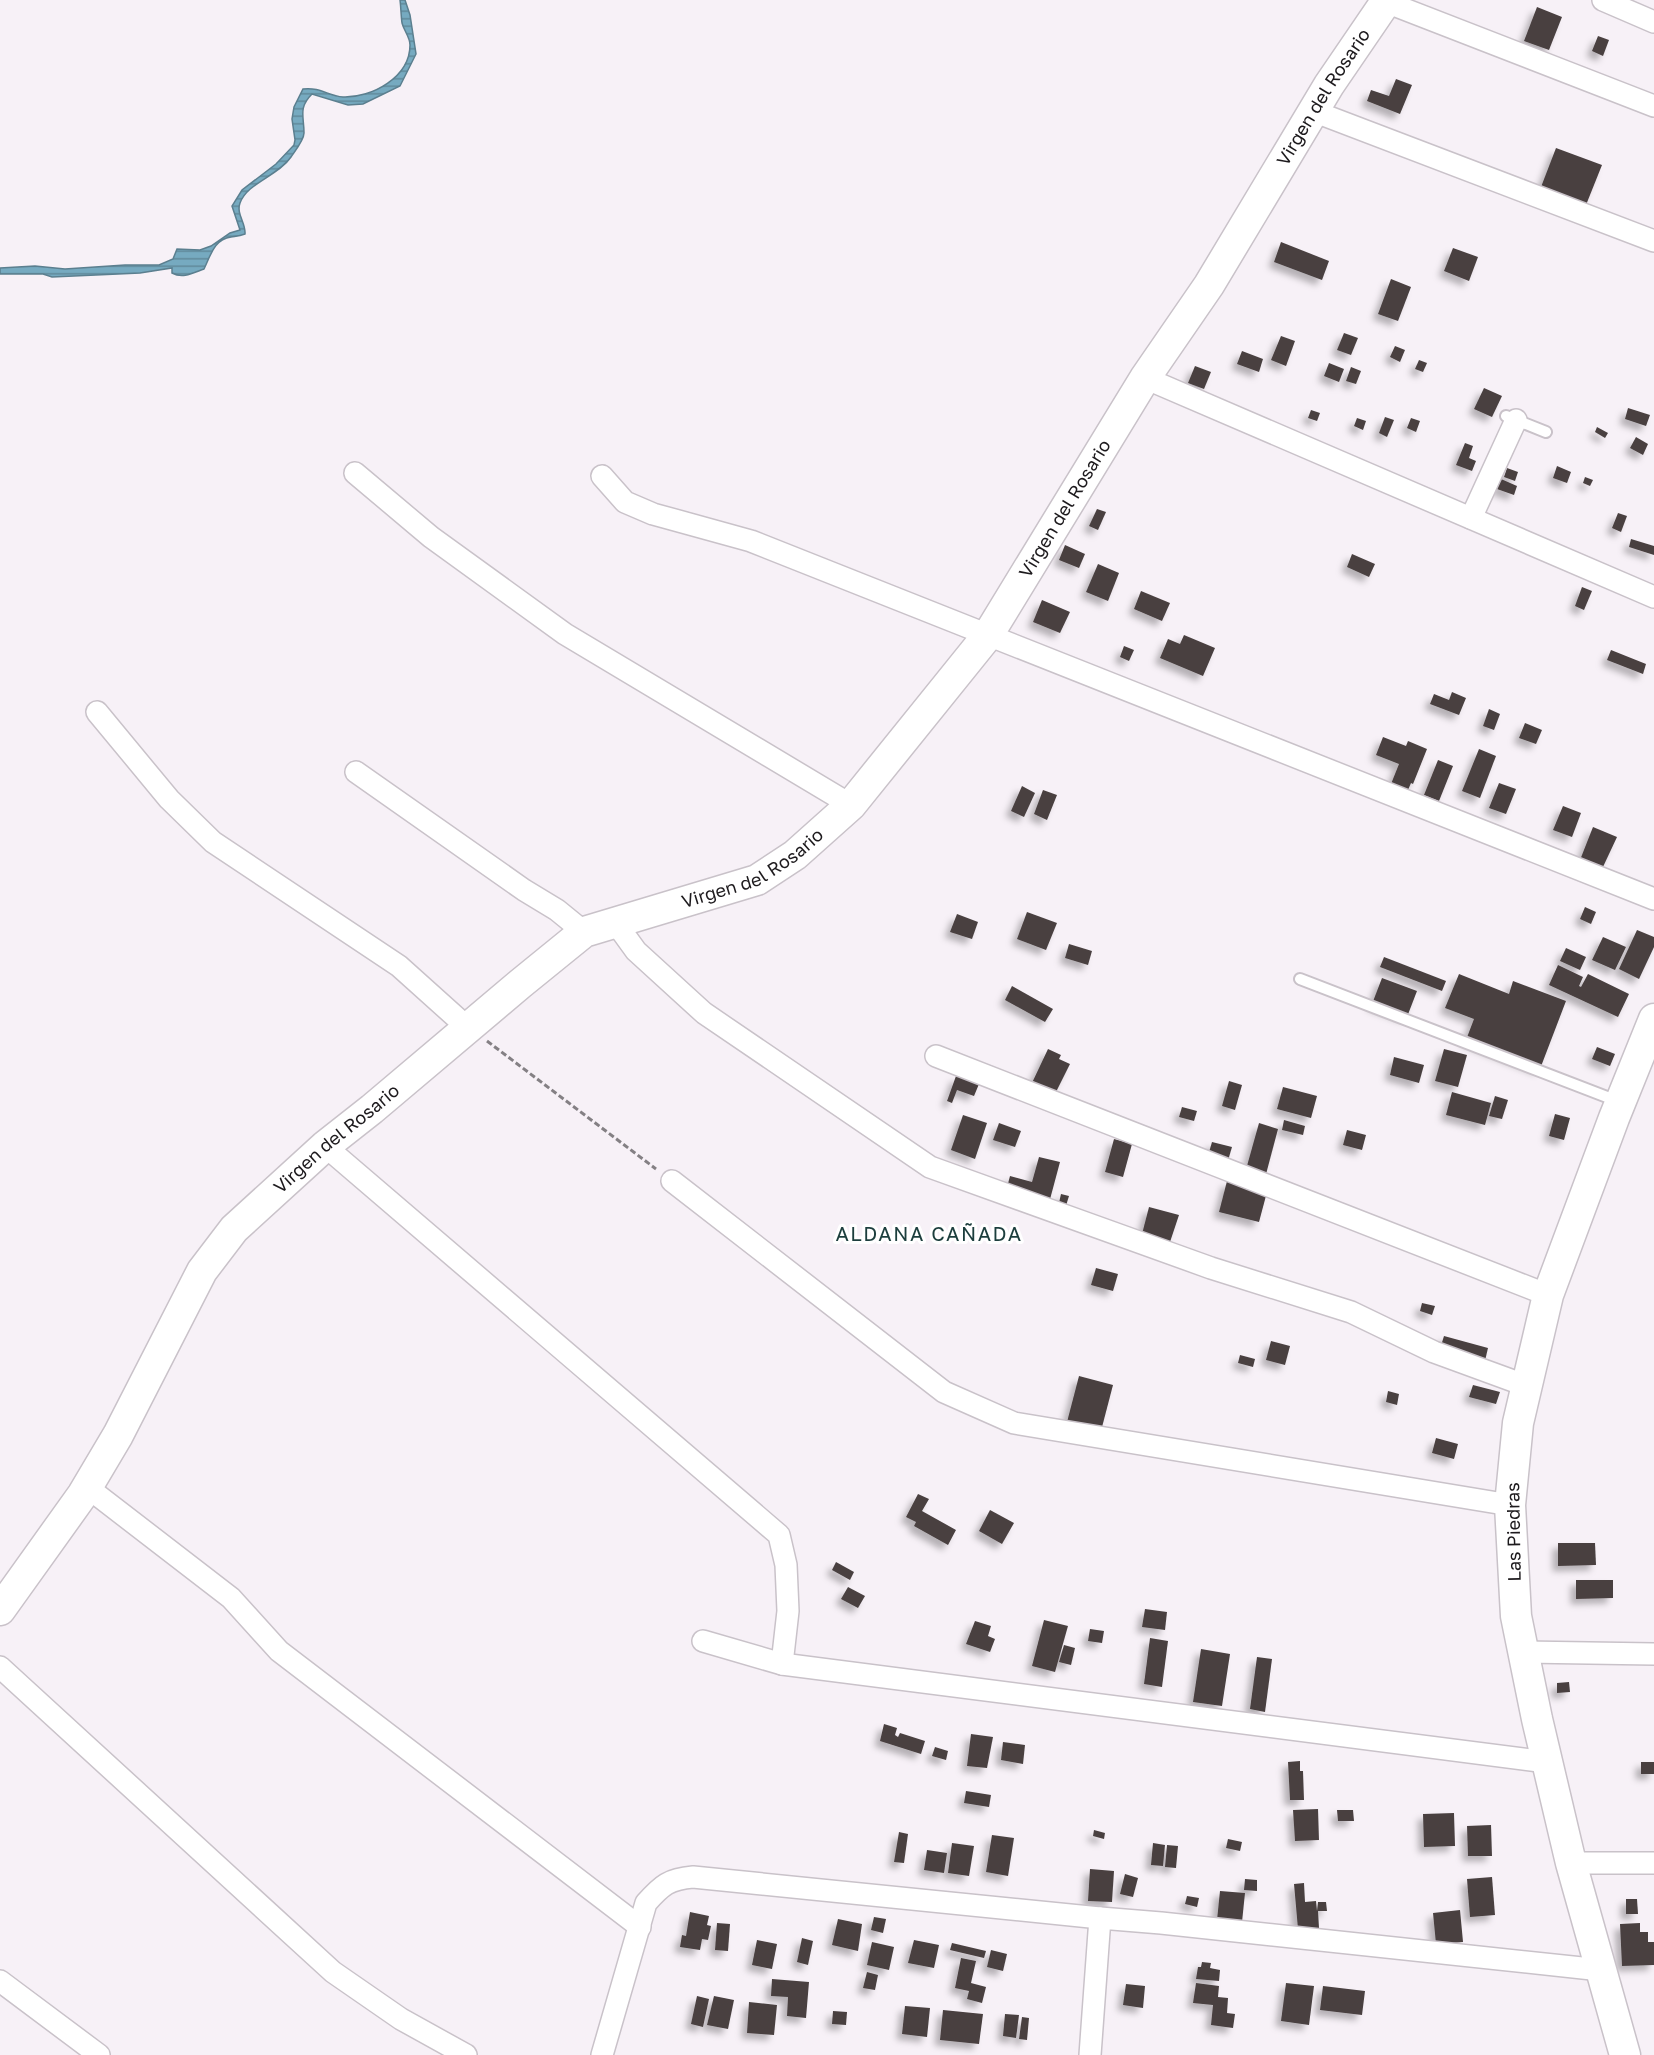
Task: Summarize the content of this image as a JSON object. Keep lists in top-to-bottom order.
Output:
{
  "streets": {
    "street": ["Virgen del Rosario", "Las Piedras"]
  },
  "districts": ["ALDANA CAÑADA"]
}
